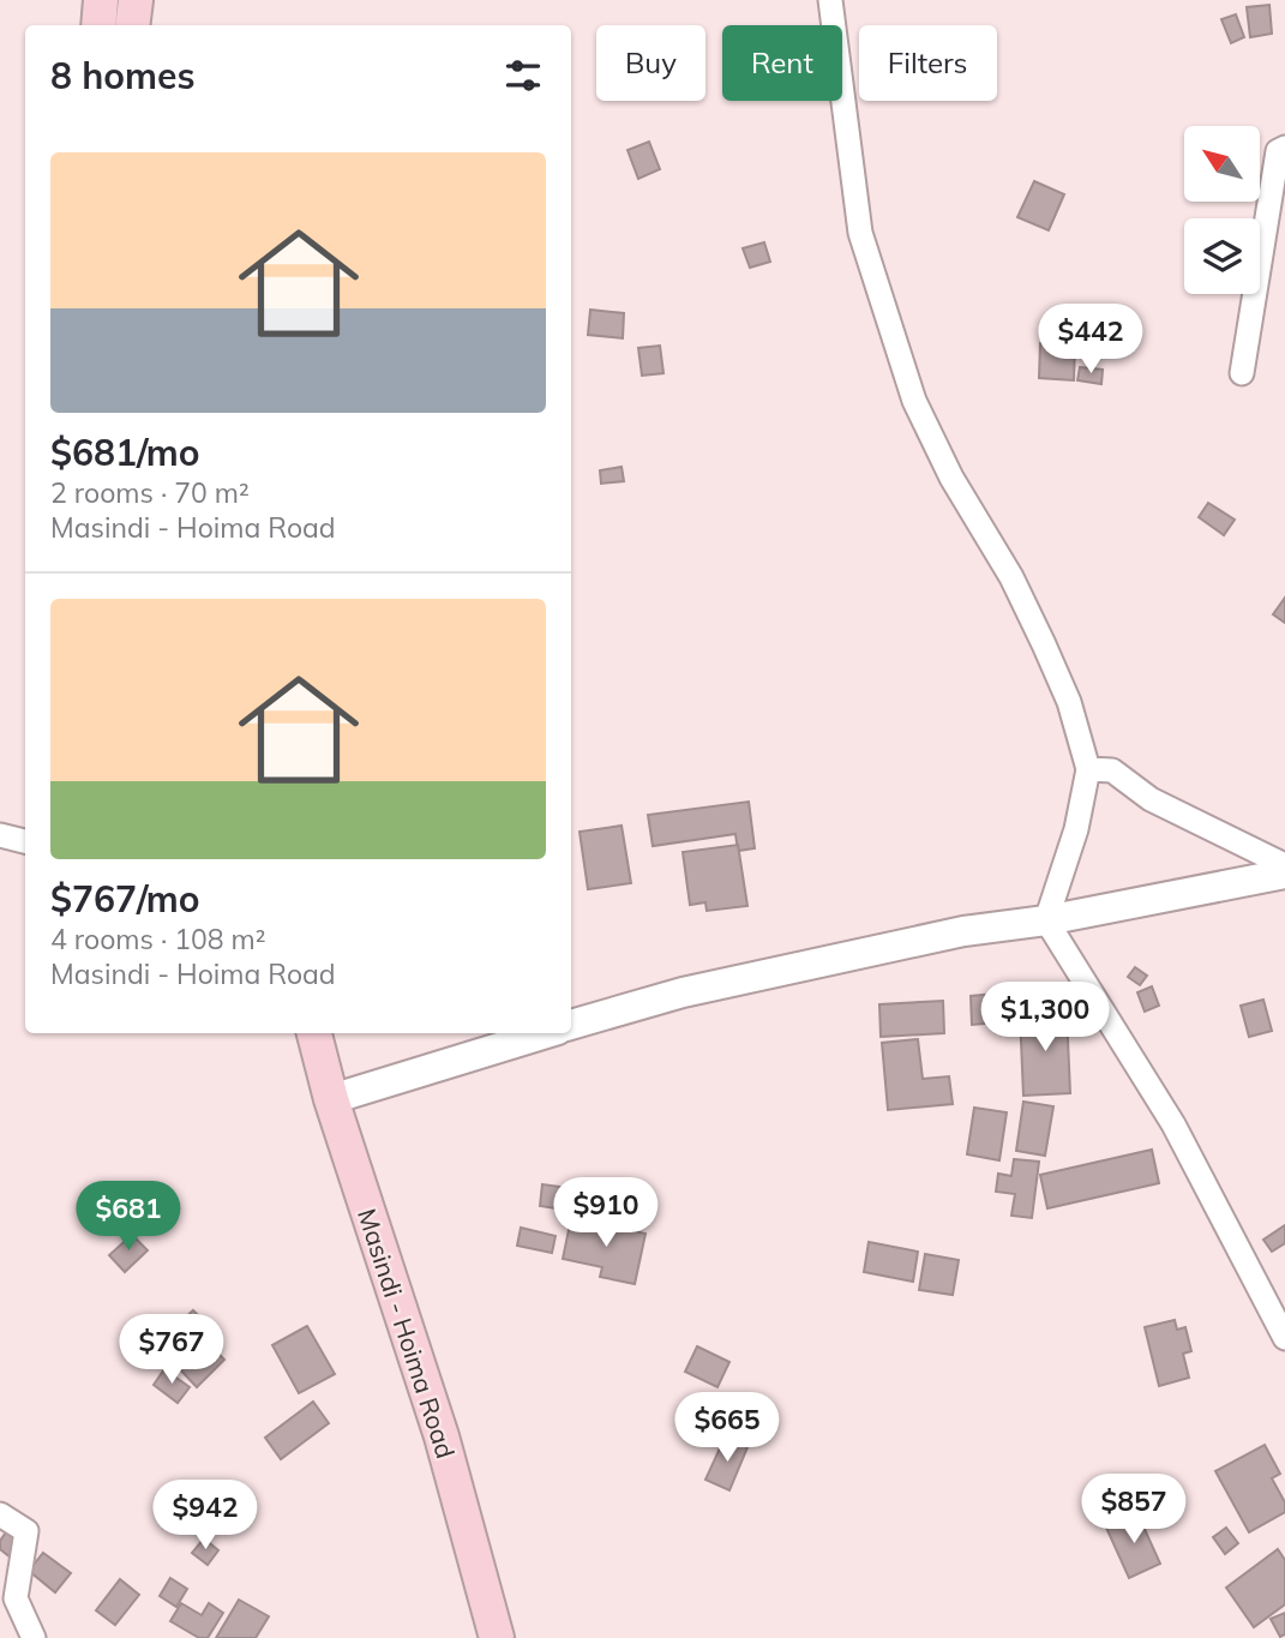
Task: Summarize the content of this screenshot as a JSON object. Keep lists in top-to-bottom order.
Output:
{
  "streets": {
    "main road": ["Masindi - Hoima Road"]
  },
  "north": "top left",
  "page": {
    "chip": ["Buy", "Rent", "Filters"],
    "heading": "8 homes",
    "list": [
      {
        "name": "$681/mo",
        "note": "2 rooms · 70 m² · Masindi - Hoima Road"
      },
      {
        "name": "$767/mo",
        "note": "4 rooms · 108 m² · Masindi - Hoima Road"
      }
    ],
    "price": [
      "$442",
      "$1,300",
      "$910",
      "$681",
      "$767",
      "$665",
      "$857",
      "$942"
    ]
  }
}
